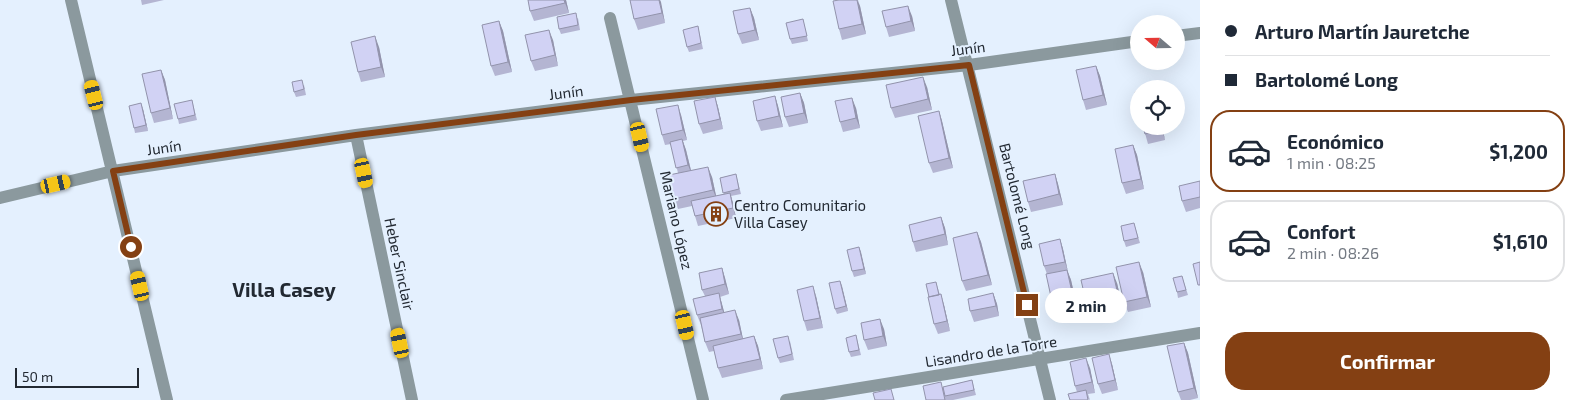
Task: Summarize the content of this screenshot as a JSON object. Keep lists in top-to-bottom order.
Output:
{
  "streets": {
    "street": [
      "Junín",
      "Bartolomé Long",
      "Mariano López",
      "Heber Sinclair",
      "Lisandro de la Torre"
    ]
  },
  "crossings": [
    ["Junín", "Bartolomé Long"],
    ["Junín", "Mariano López"],
    ["Junín", "Heber Sinclair"],
    ["Bartolomé Long", "Lisandro de la Torre"]
  ],
  "districts": ["Villa Casey"],
  "places": {
    "building": ["Centro Comunitario Villa Casey"]
  },
  "scale_bar": "50 m",
  "north": "left",
  "page": {
    "banner": ["Arturo Martín Jauretche", "Bartolomé Long"],
    "list": [
      {
        "name": "Económico",
        "note": "1 min · 08:25",
        "value": "$1,200"
      },
      {
        "name": "Confort",
        "note": "2 min · 08:26",
        "value": "$1,610"
      }
    ],
    "bubble": "2 min",
    "buttons": "Confirmar",
    "scale": "50 m"
  }
}
